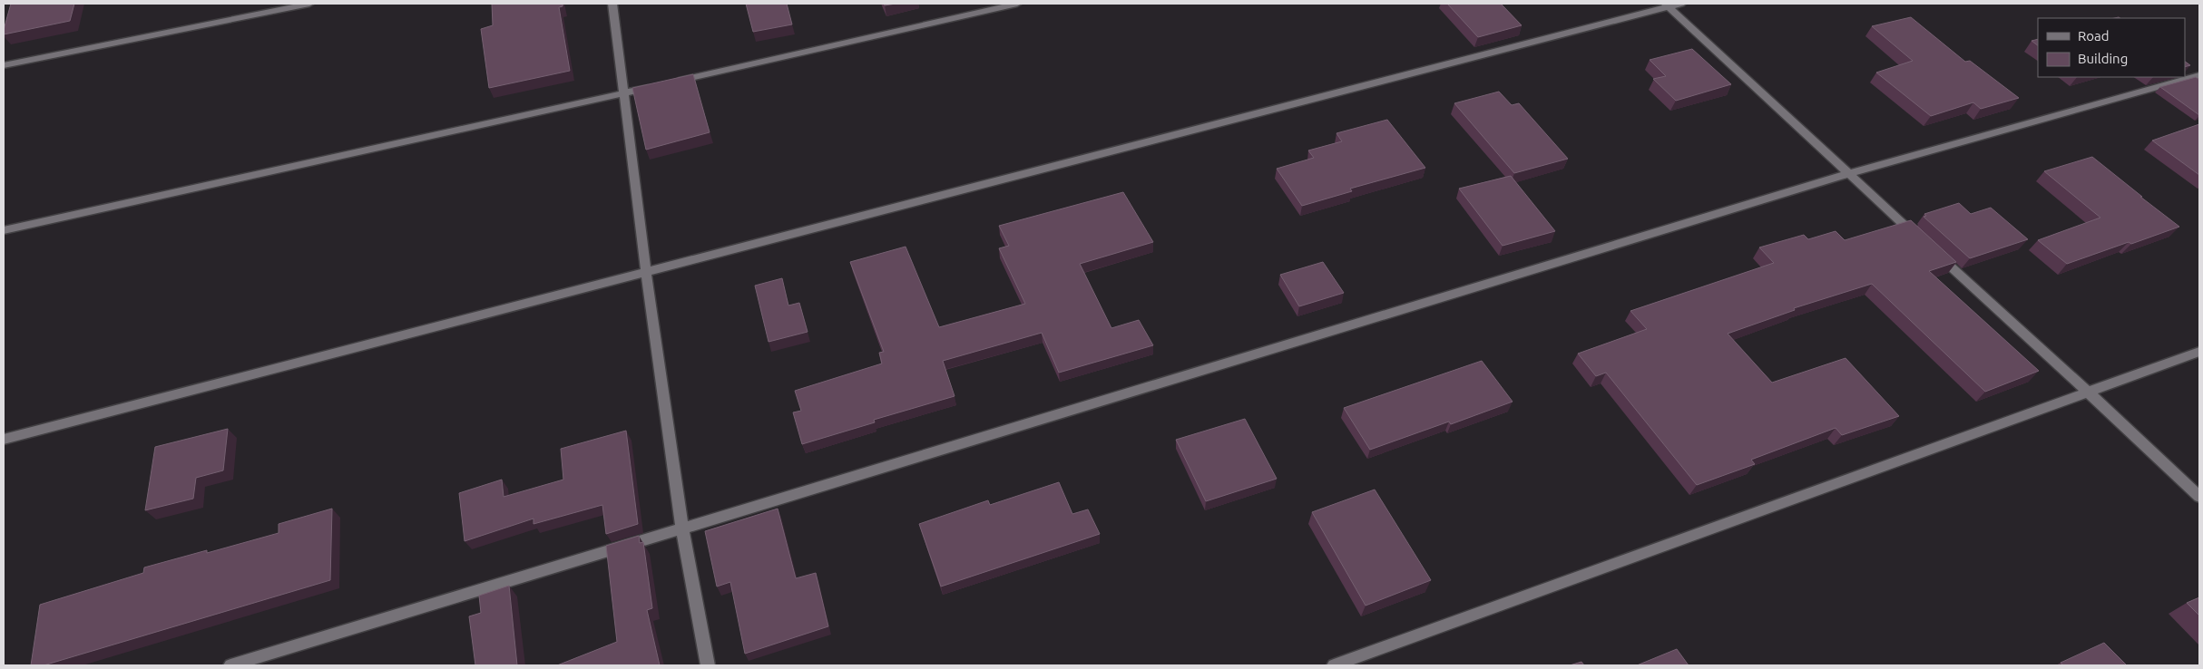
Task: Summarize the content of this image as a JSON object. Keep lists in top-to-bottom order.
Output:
{
  "legend": ["Road", "Building"]
}
